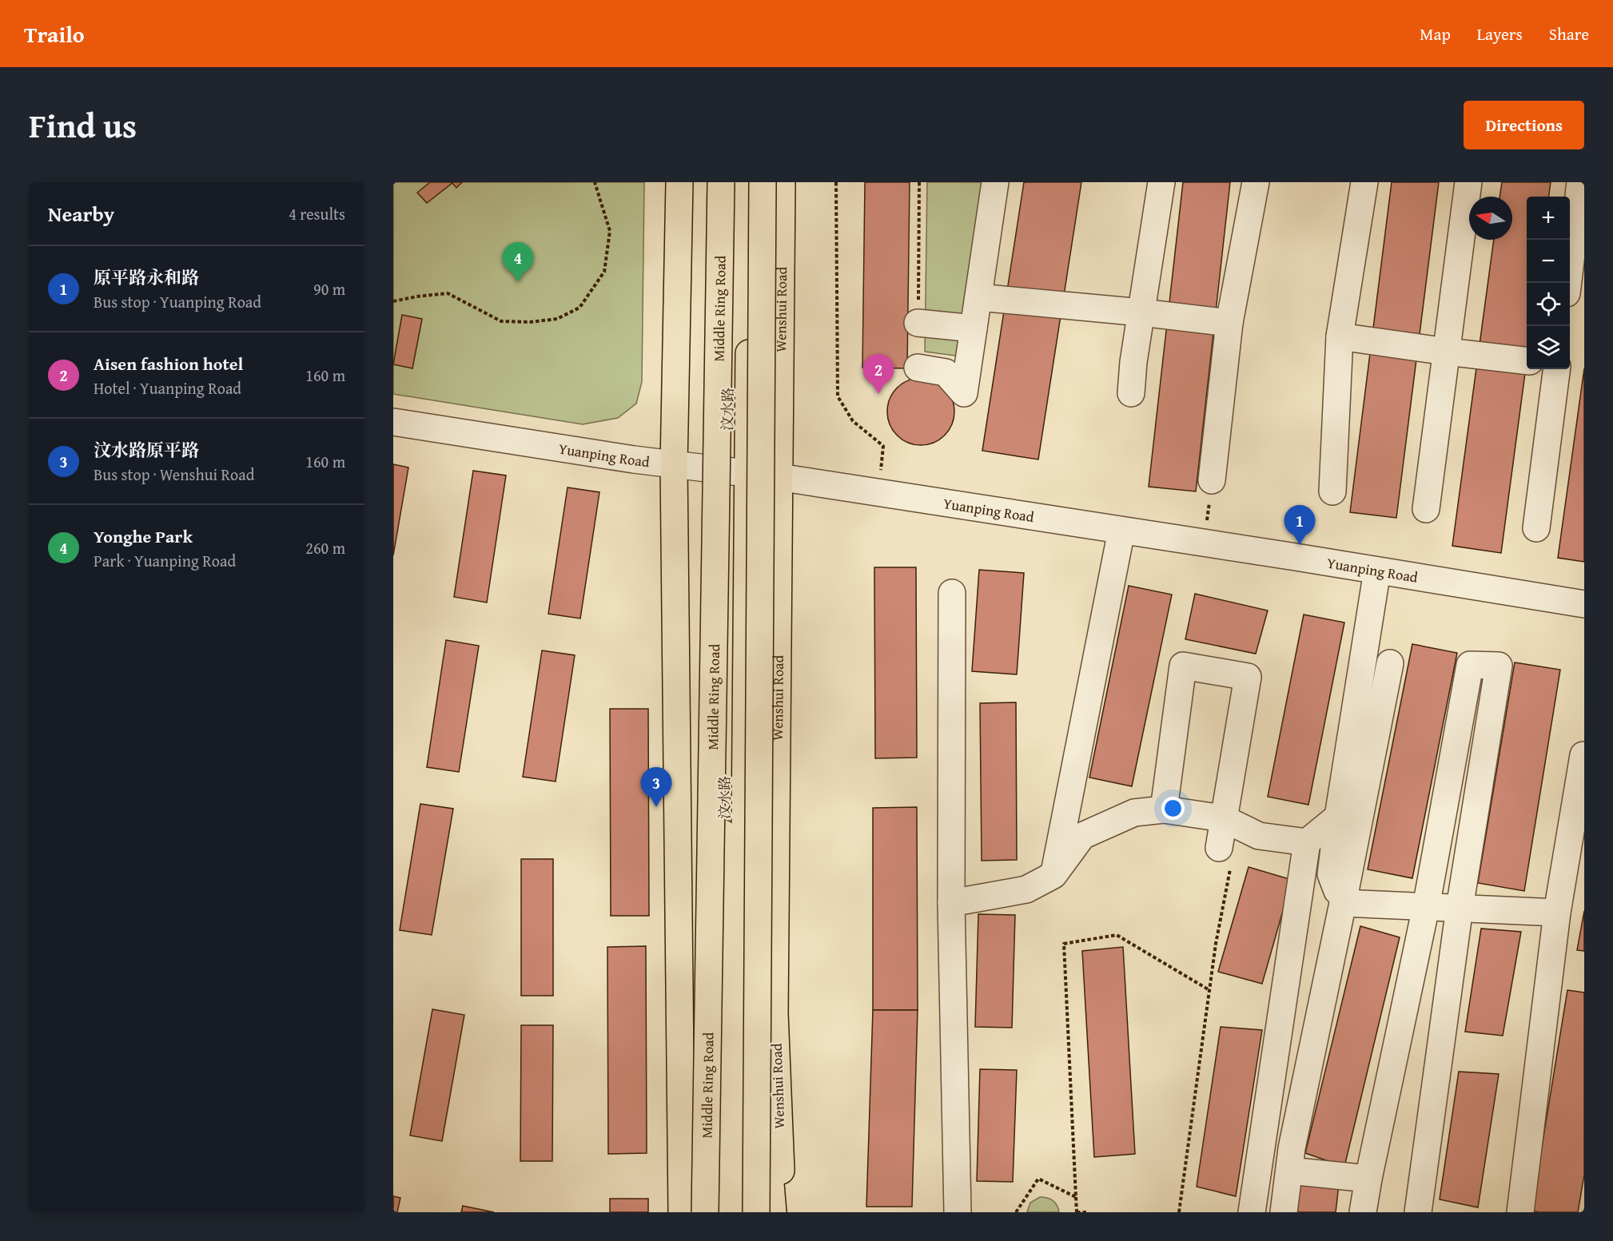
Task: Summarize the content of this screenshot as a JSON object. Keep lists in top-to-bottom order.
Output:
{
  "streets": {
    "main road": ["Middle Ring Road", "Wenshui Road", "汶水路"],
    "street": ["Yuanping Road"]
  },
  "crossings": [
    ["Wenshui Road", "Yuanping Road"],
    ["汶水路", "Yuanping Road"]
  ],
  "north": "left",
  "page": {
    "header": "Trailo",
    "nav": ["Map", "Layers", "Share"],
    "title": "Find us",
    "buttons": "Directions",
    "heading": ["Nearby", "4 results"],
    "map_buttons": ["+", "−"],
    "pins": [
      "4",
      "2",
      "1",
      "3"
    ],
    "list": [
      {
        "mark": "1",
        "name": "原平路永和路",
        "note": "Bus stop · Yuanping Road",
        "value": "90 m"
      },
      {
        "mark": "2",
        "name": "Aisen fashion hotel",
        "note": "Hotel · Yuanping Road",
        "value": "160 m"
      },
      {
        "mark": "3",
        "name": "汶水路原平路",
        "note": "Bus stop · Wenshui Road",
        "value": "160 m"
      },
      {
        "mark": "4",
        "name": "Yonghe Park",
        "note": "Park · Yuanping Road",
        "value": "260 m"
      }
    ]
  }
}
